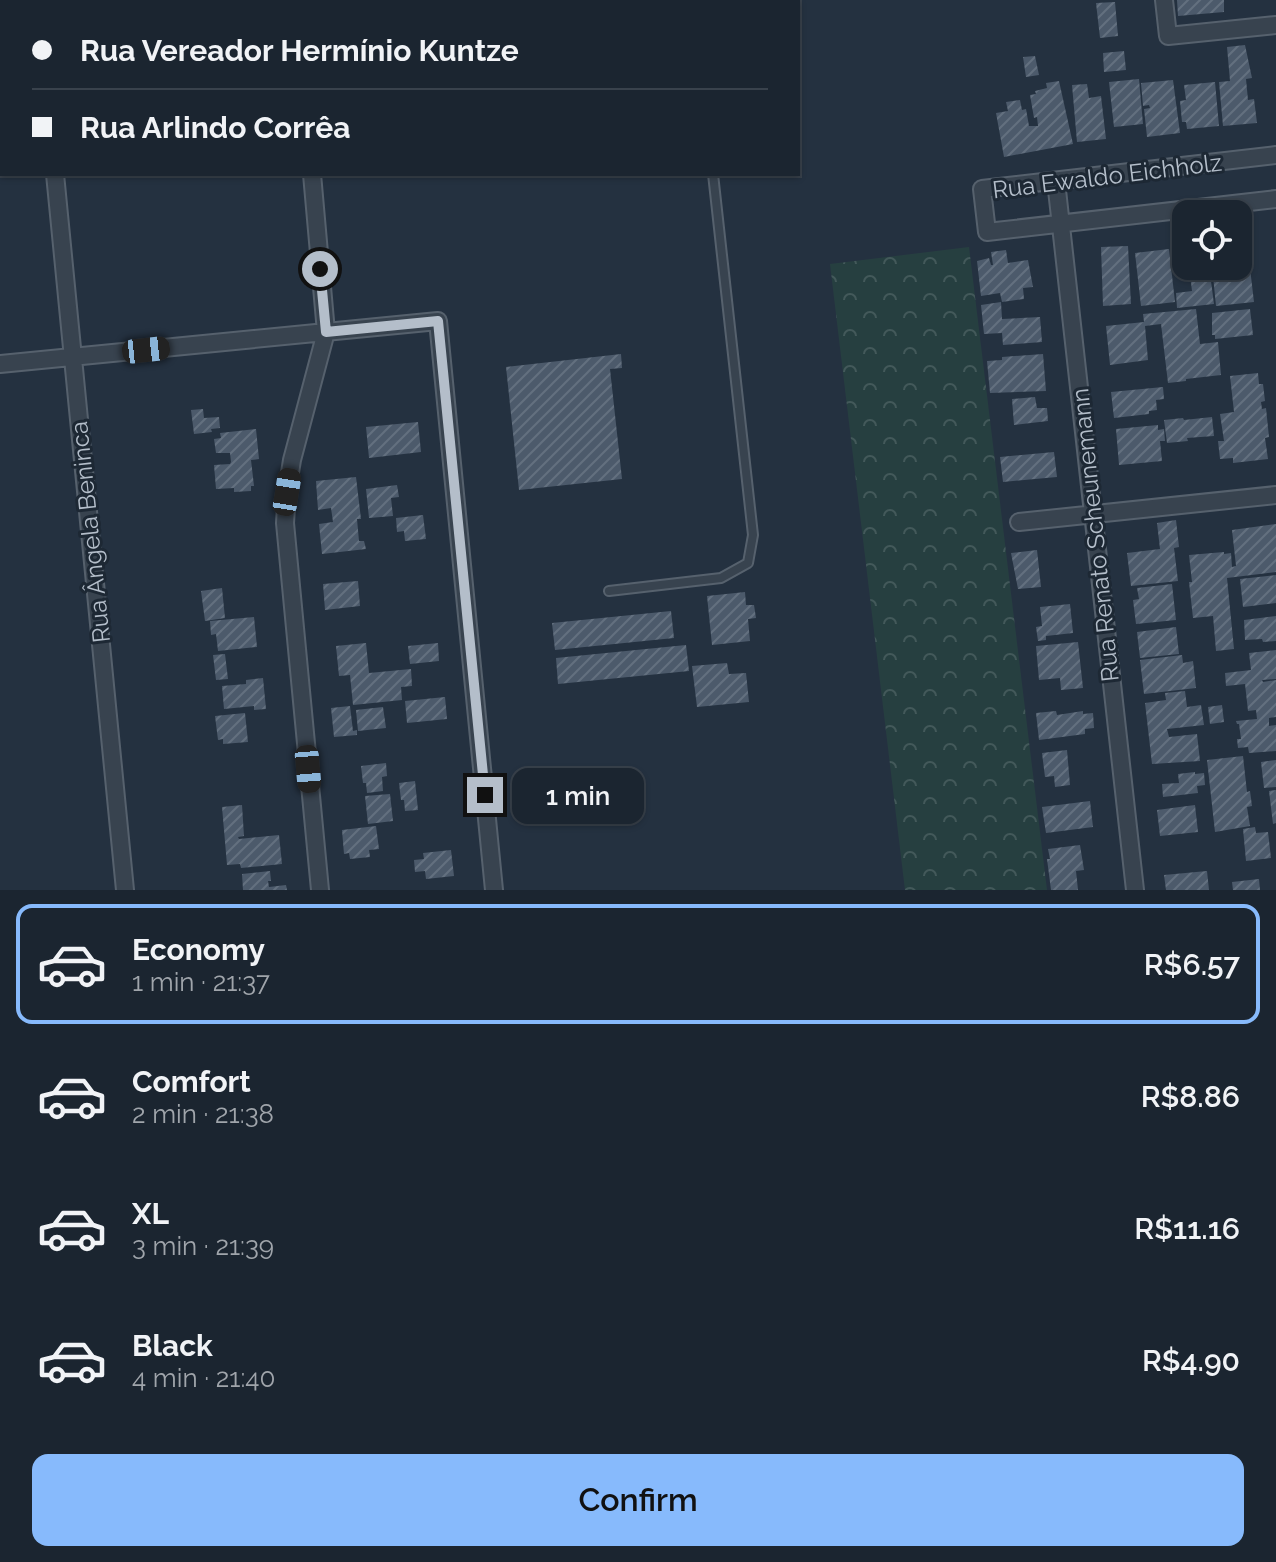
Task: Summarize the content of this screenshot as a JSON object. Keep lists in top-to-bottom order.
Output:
{
  "streets": {
    "street": ["Rua Ewaldo Eichholz", "Rua Ângela Beninca", "Rua Renato Scheunemann"]
  },
  "crossings": [
    ["Rua Ewaldo Eichholz", "Rua Renato Scheunemann"]
  ],
  "page": {
    "banner": ["Rua Vereador Hermínio Kuntze", "Rua Arlindo Corrêa"],
    "bubble": "1 min",
    "list": [
      {
        "name": "Economy",
        "note": "1 min · 21:37",
        "value": "R$6.57"
      },
      {
        "name": "Comfort",
        "note": "2 min · 21:38",
        "value": "R$8.86"
      },
      {
        "name": "XL",
        "note": "3 min · 21:39",
        "value": "R$11.16"
      },
      {
        "name": "Black",
        "note": "4 min · 21:40",
        "value": "R$4.90"
      }
    ],
    "buttons": "Confirm"
  }
}
